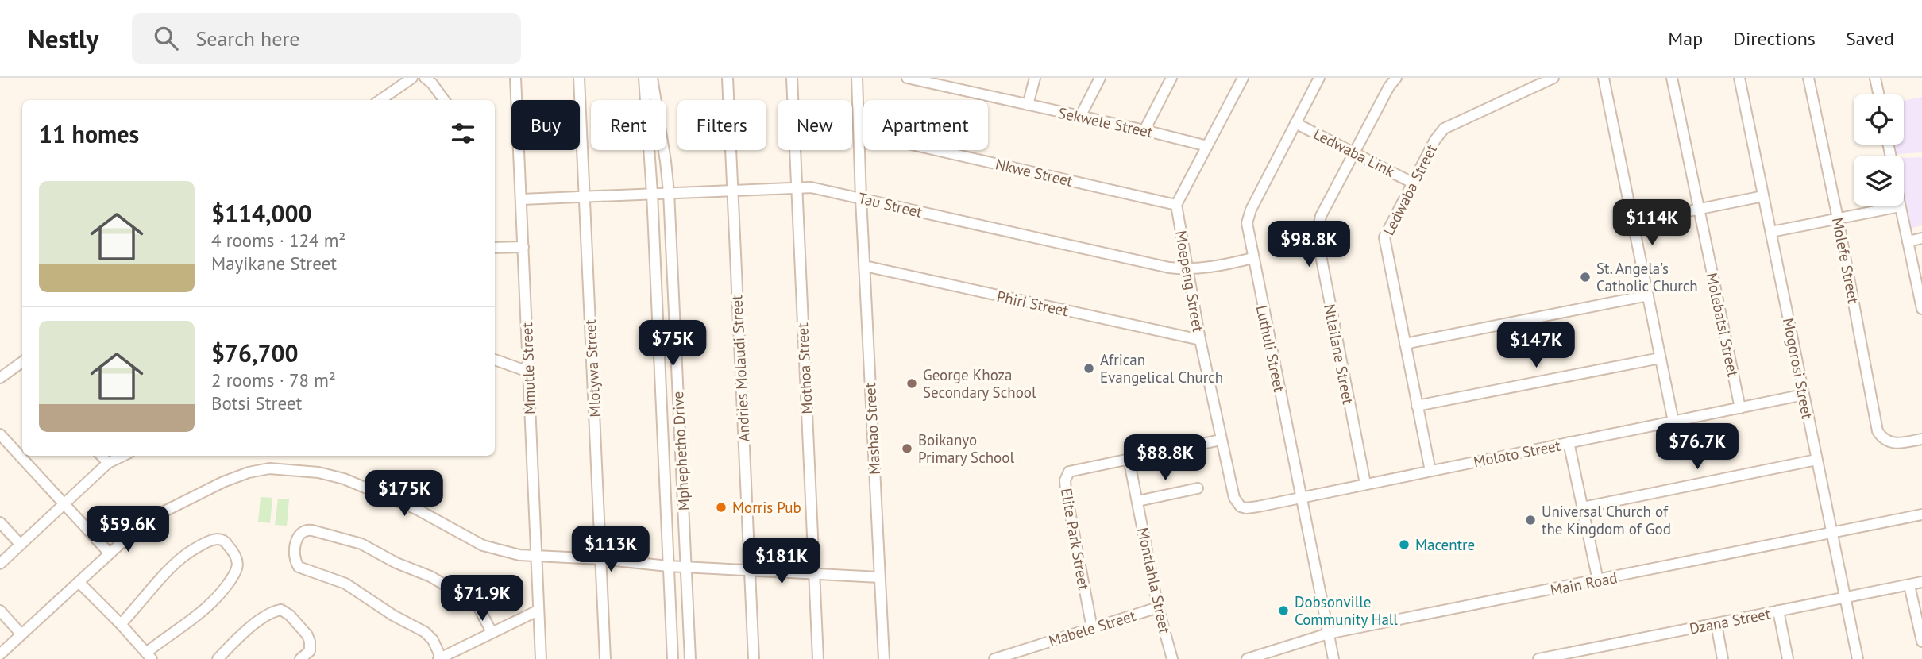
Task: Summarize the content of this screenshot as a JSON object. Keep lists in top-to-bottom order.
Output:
{
  "streets": {
    "street": [
      "Sekwele Street",
      "Ledwaba Link",
      "Nkwe Street",
      "Ledwaba Street",
      "Tau Street",
      "Molefe Street",
      "Moepeng Street",
      "Phiri Street",
      "Molebatsi Street",
      "Luthuli Street",
      "Ntlailane Street",
      "Mmutle Street",
      "Mlotywa Street",
      "Andries Molaudi Street",
      "Mothoa Street",
      "Mogorosi Street",
      "Mashao Street",
      "Mphephetho Drive",
      "Moloto Street",
      "Elite Park Street",
      "Montlahla Street",
      "Main Road",
      "Dzana Street",
      "Mabele Street"
    ]
  },
  "crossings": [
    ["Ledwaba Link", "Ledwaba Street"],
    ["Ledwaba Link", "Luthuli Street"],
    ["Ledwaba Link", "Ntlailane Street"],
    ["Nkwe Street", "Moepeng Street"],
    ["Nkwe Street", "Mashao Street"],
    ["Ledwaba Street", "Moloto Street"],
    ["Tau Street", "Moepeng Street"],
    ["Tau Street", "Luthuli Street"],
    ["Tau Street", "Mmutle Street"],
    ["Tau Street", "Mlotywa Street"],
    ["Tau Street", "Andries Molaudi Street"],
    ["Tau Street", "Mothoa Street"],
    ["Tau Street", "Mashao Street"],
    ["Tau Street", "Mphephetho Drive"],
    ["Moepeng Street", "Phiri Street"],
    ["Moepeng Street", "Moloto Street"],
    ["Moepeng Street", "Elite Park Street"],
    ["Phiri Street", "Mashao Street"],
    ["Molebatsi Street", "Moloto Street"],
    ["Luthuli Street", "Moloto Street"],
    ["Luthuli Street", "Main Road"],
    ["Ntlailane Street", "Moloto Street"],
    ["Mogorosi Street", "Moloto Street"],
    ["Mogorosi Street", "Main Road"],
    ["Mogorosi Street", "Dzana Street"],
    ["Elite Park Street", "Montlahla Street"],
    ["Elite Park Street", "Mabele Street"],
    ["Montlahla Street", "Mabele Street"]
  ],
  "places": [
    "St. Angela's Catholic Church",
    "African Evangelical Church",
    "George Khoza Secondary School",
    "Boikanyo Primary School",
    "Morris Pub",
    "Universal Church of the Kingdom of God",
    "Macentre",
    "Dobsonville Community Hall"
  ],
  "page": {
    "header": "Nestly",
    "search": "Search here",
    "nav": ["Map", "Directions", "Saved"],
    "chip": [
      "Buy",
      "Rent",
      "Filters",
      "New",
      "Apartment"
    ],
    "heading": "11 homes",
    "list": [
      {
        "name": "$114,000",
        "note": "4 rooms · 124 m² · Mayikane Street"
      },
      {
        "name": "$76,700",
        "note": "2 rooms · 78 m² · Botsi Street"
      }
    ],
    "price": [
      "$114K",
      "$98.8K",
      "$75K",
      "$147K",
      "$76.7K",
      "$88.8K",
      "$175K",
      "$59.6K",
      "$113K",
      "$181K",
      "$71.9K"
    ]
  }
}
